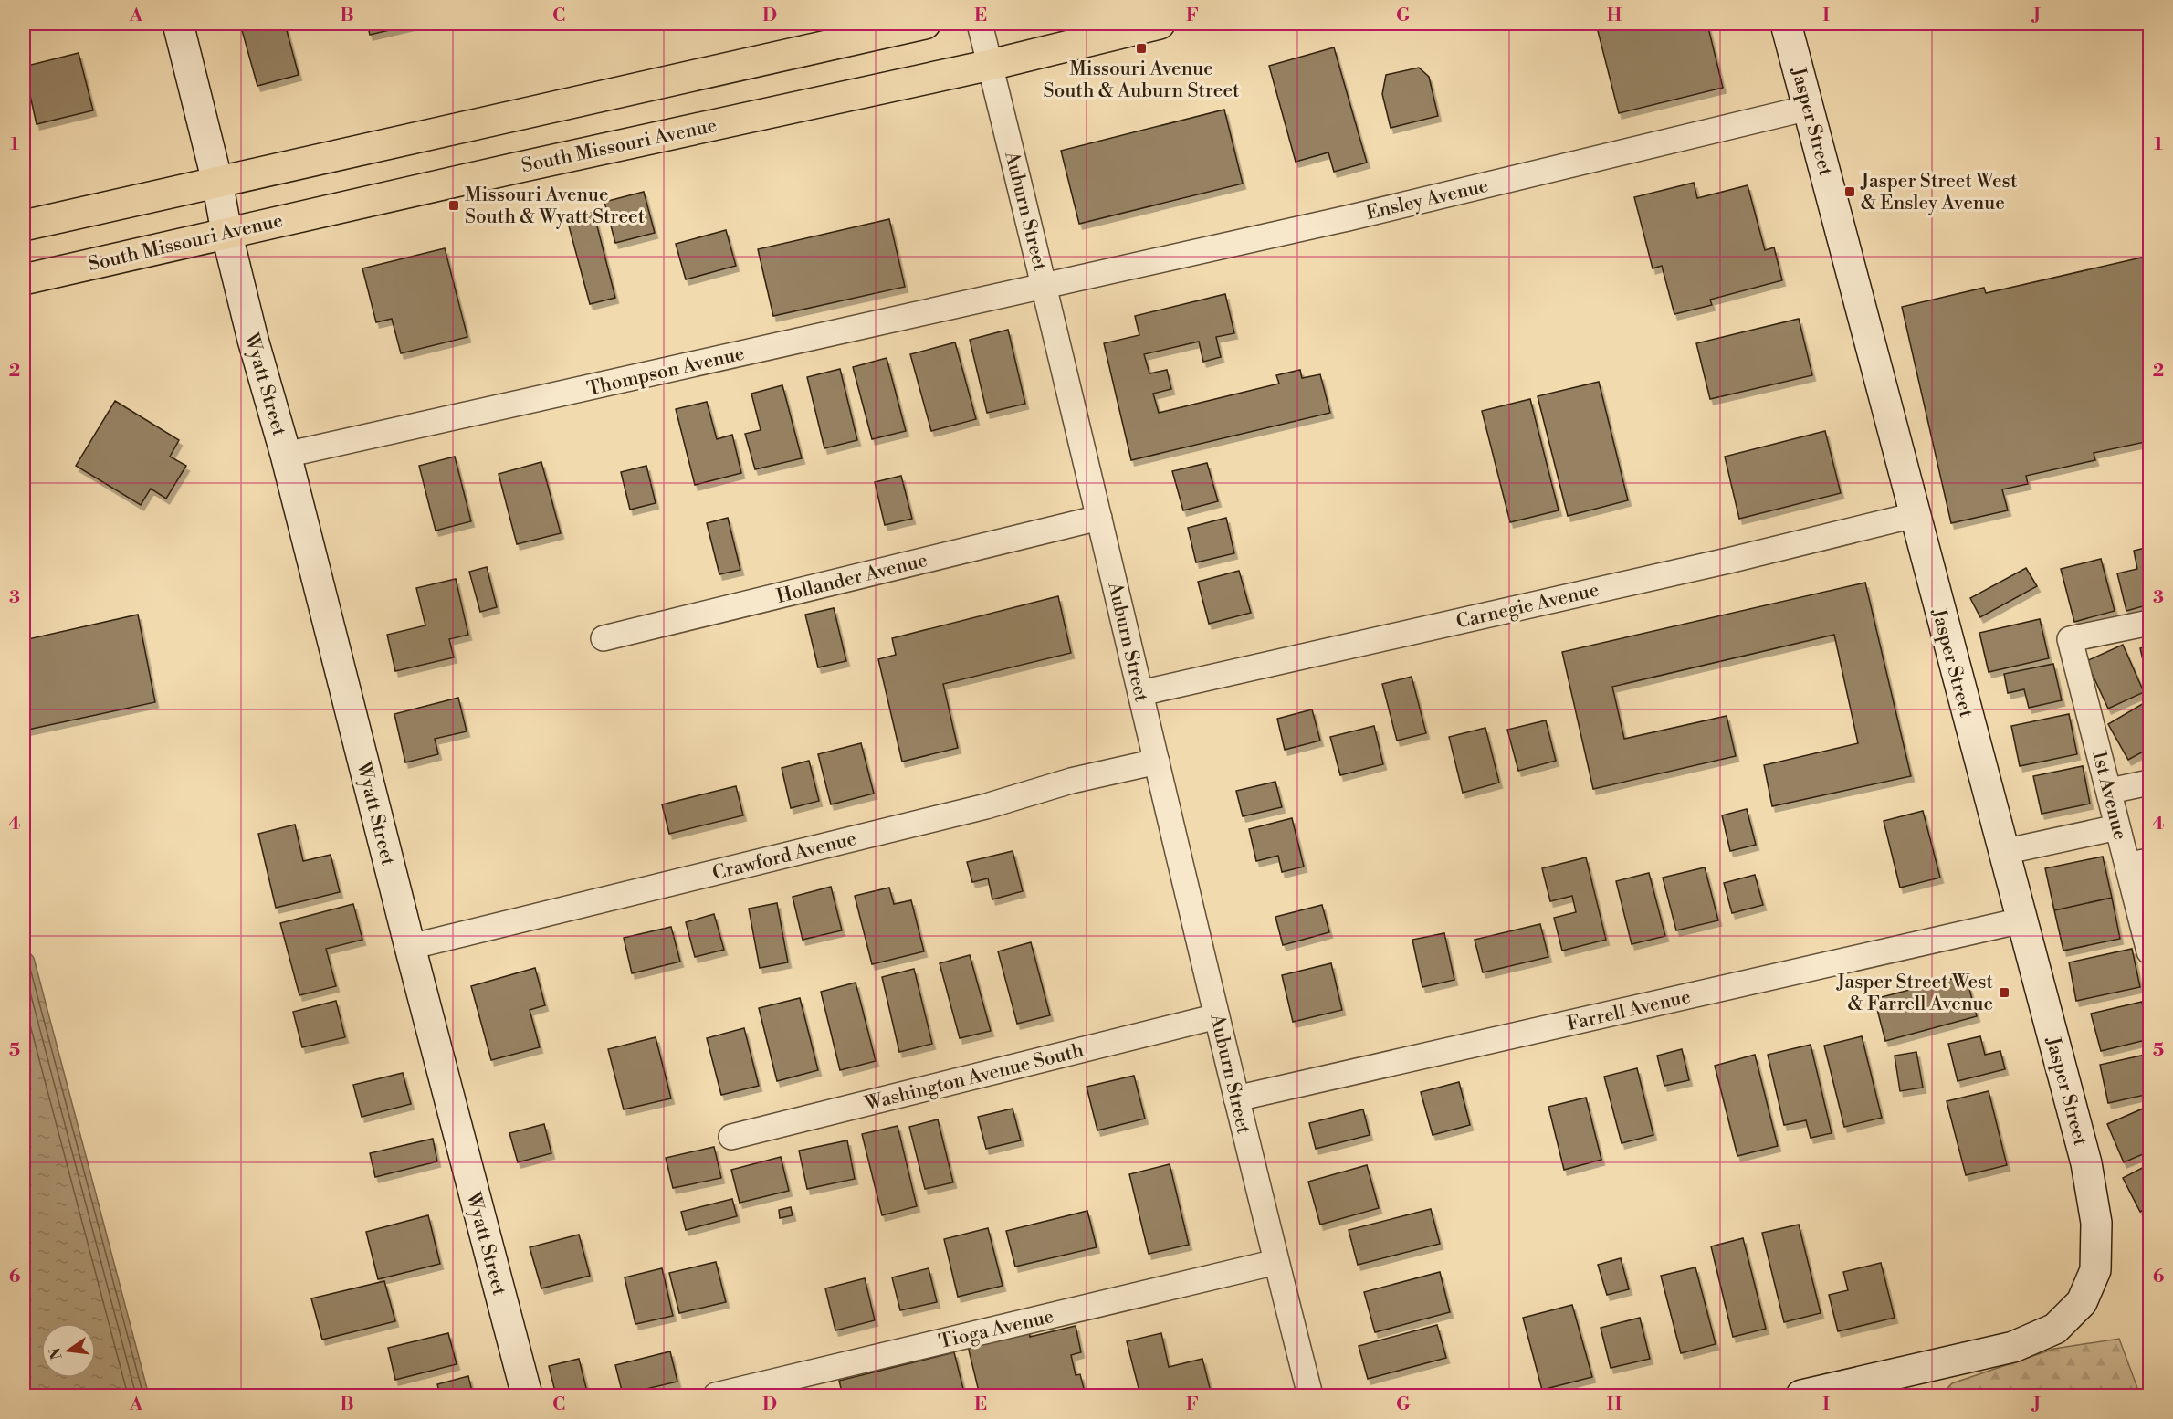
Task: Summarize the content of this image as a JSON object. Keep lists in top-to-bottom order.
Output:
{
  "streets": {
    "main road": ["South Missouri Avenue"],
    "street": [
      "Jasper Street",
      "Ensley Avenue",
      "Auburn Street",
      "Thompson Avenue",
      "Wyatt Street",
      "Hollander Avenue",
      "Carnegie Avenue",
      "1st Avenue",
      "Crawford Avenue",
      "Farrell Avenue",
      "Washington Avenue South",
      "Tioga Avenue"
    ]
  },
  "crossings": [
    ["Jasper Street", "Ensley Avenue"],
    ["Jasper Street", "Carnegie Avenue"],
    ["Jasper Street", "Farrell Avenue"],
    ["South Missouri Avenue", "Auburn Street"],
    ["South Missouri Avenue", "Wyatt Street"],
    ["Ensley Avenue", "Auburn Street"],
    ["Ensley Avenue", "Thompson Avenue"],
    ["Auburn Street", "Thompson Avenue"],
    ["Auburn Street", "Hollander Avenue"],
    ["Auburn Street", "Carnegie Avenue"],
    ["Auburn Street", "Crawford Avenue"],
    ["Auburn Street", "Farrell Avenue"],
    ["Auburn Street", "Washington Avenue South"],
    ["Auburn Street", "Tioga Avenue"],
    ["Thompson Avenue", "Wyatt Street"],
    ["Wyatt Street", "Crawford Avenue"]
  ],
  "places": {
    "transit": [
      "Missouri Avenue South & Auburn Street",
      "Jasper Street West & Ensley Avenue",
      "Missouri Avenue South & Wyatt Street",
      "Jasper Street West & Farrell Avenue"
    ]
  },
  "north": "left",
  "grid": {
    "columns": [
      "A",
      "B",
      "C",
      "D",
      "E",
      "F",
      "G",
      "H",
      "I",
      "J"
    ],
    "rows": [
      "1",
      "2",
      "3",
      "4",
      "5",
      "6"
    ]
  }
}
